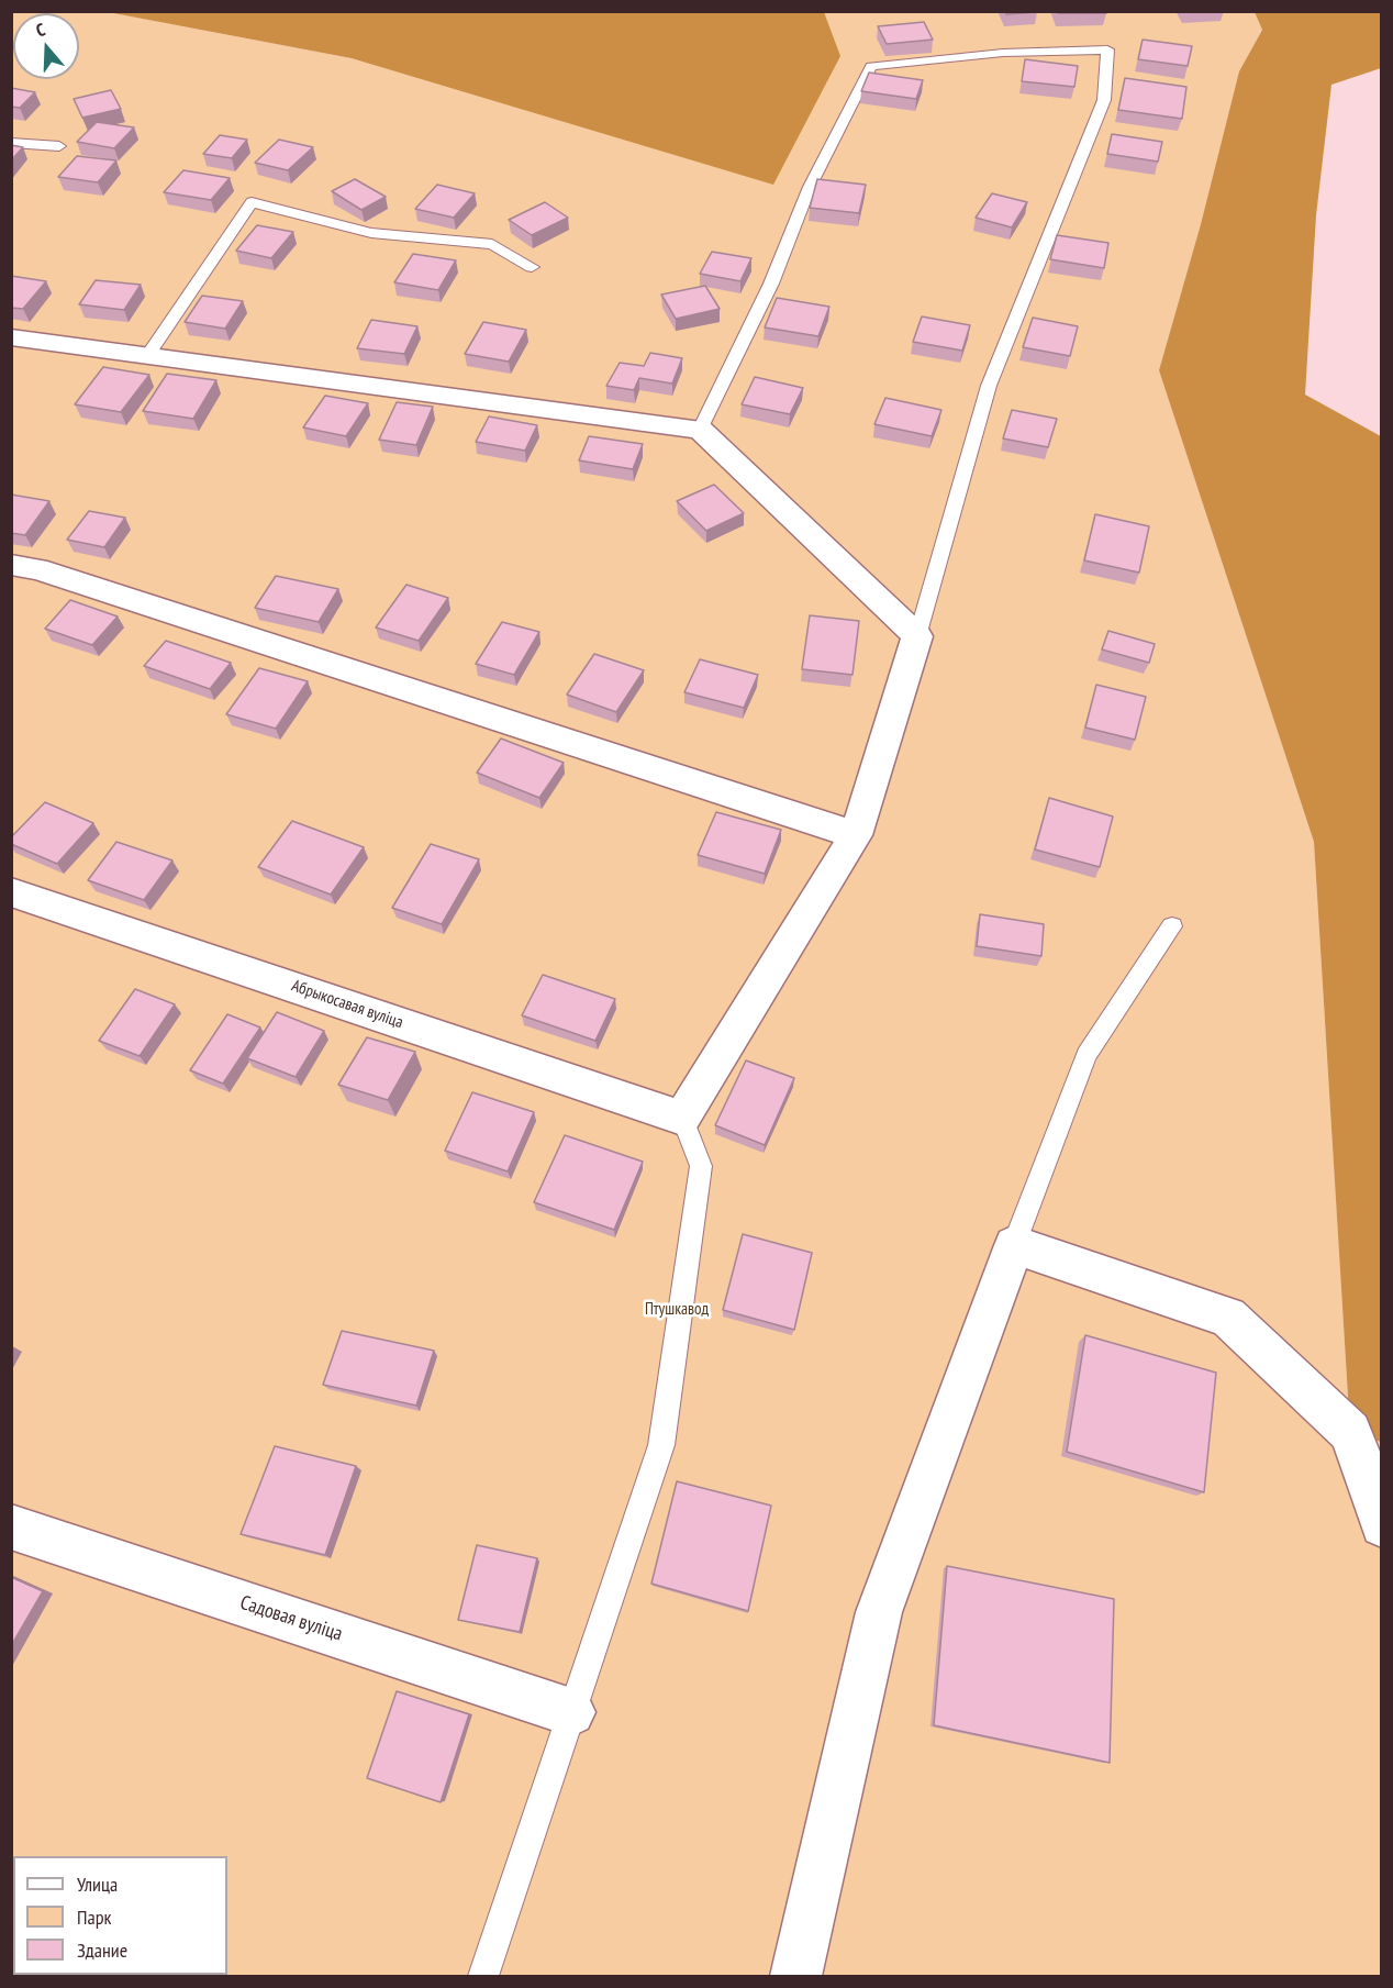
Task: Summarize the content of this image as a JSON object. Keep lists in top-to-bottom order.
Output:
{
  "streets": {
    "street": ["Абрыкосавая вуліца", "Садовая вуліца"]
  },
  "parks": ["Птушкавод"],
  "legend": ["Улица", "Парк", "Здание"],
  "north": "top"
}
